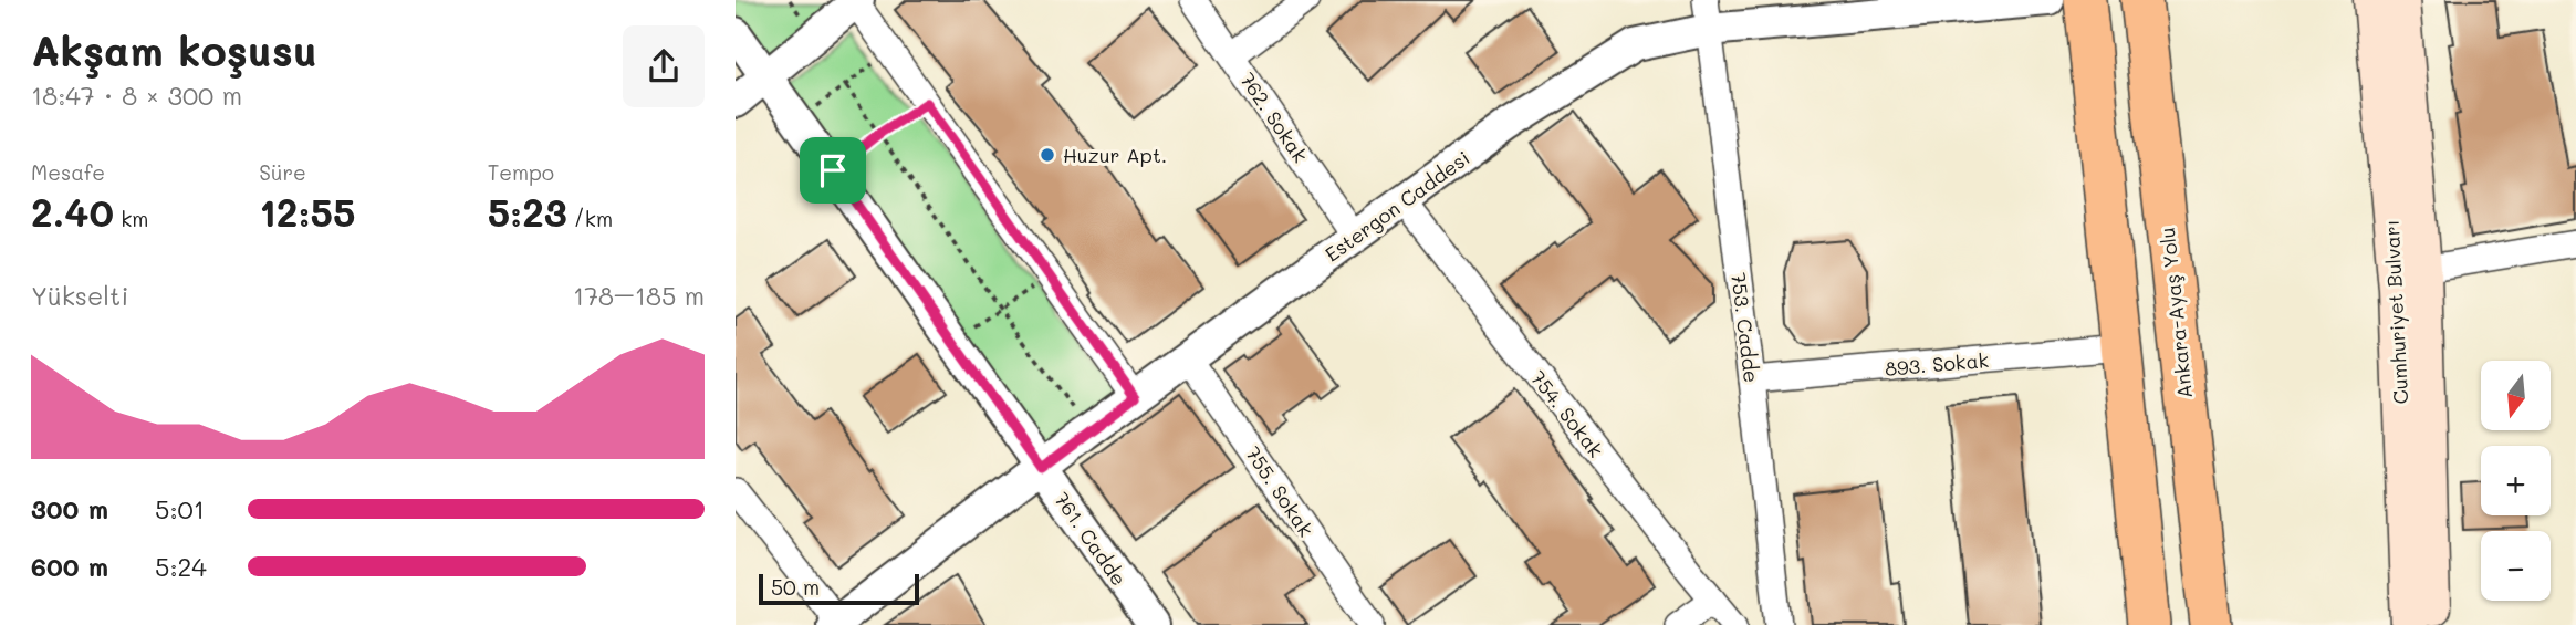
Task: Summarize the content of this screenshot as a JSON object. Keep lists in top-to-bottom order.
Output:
{
  "streets": {
    "highway": ["Ankara-Ayaş Yolu"],
    "main road": ["Cumhuriyet Bulvarı"],
    "street": [
      "762. Sokak",
      "Estergon Caddesi",
      "753. Cadde",
      "893. Sokak",
      "754. Sokak",
      "755. Sokak",
      "761. Cadde"
    ]
  },
  "crossings": [
    ["762. Sokak", "Estergon Caddesi"],
    ["Estergon Caddesi", "753. Cadde"],
    ["Estergon Caddesi", "754. Sokak"],
    ["Estergon Caddesi", "755. Sokak"],
    ["Estergon Caddesi", "761. Cadde"],
    ["753. Cadde", "893. Sokak"]
  ],
  "places": ["Huzur Apt."],
  "scale_bar": "50 m",
  "north": "bottom",
  "page": {
    "heading": ["Akşam koşusu", "18:47 · 8 × 300 m"],
    "stats": [
      ["Mesafe", "2.40 km"],
      ["Süre", "12:55"],
      ["Tempo", "5:23 /km"]
    ],
    "chart": ["Yükselti", "178–185 m"],
    "map_buttons": ["+", "−"],
    "list": [
      {
        "name": "300 m",
        "note": "5:01"
      },
      {
        "name": "600 m",
        "note": "5:24"
      }
    ],
    "scale": "50 m"
  }
}
